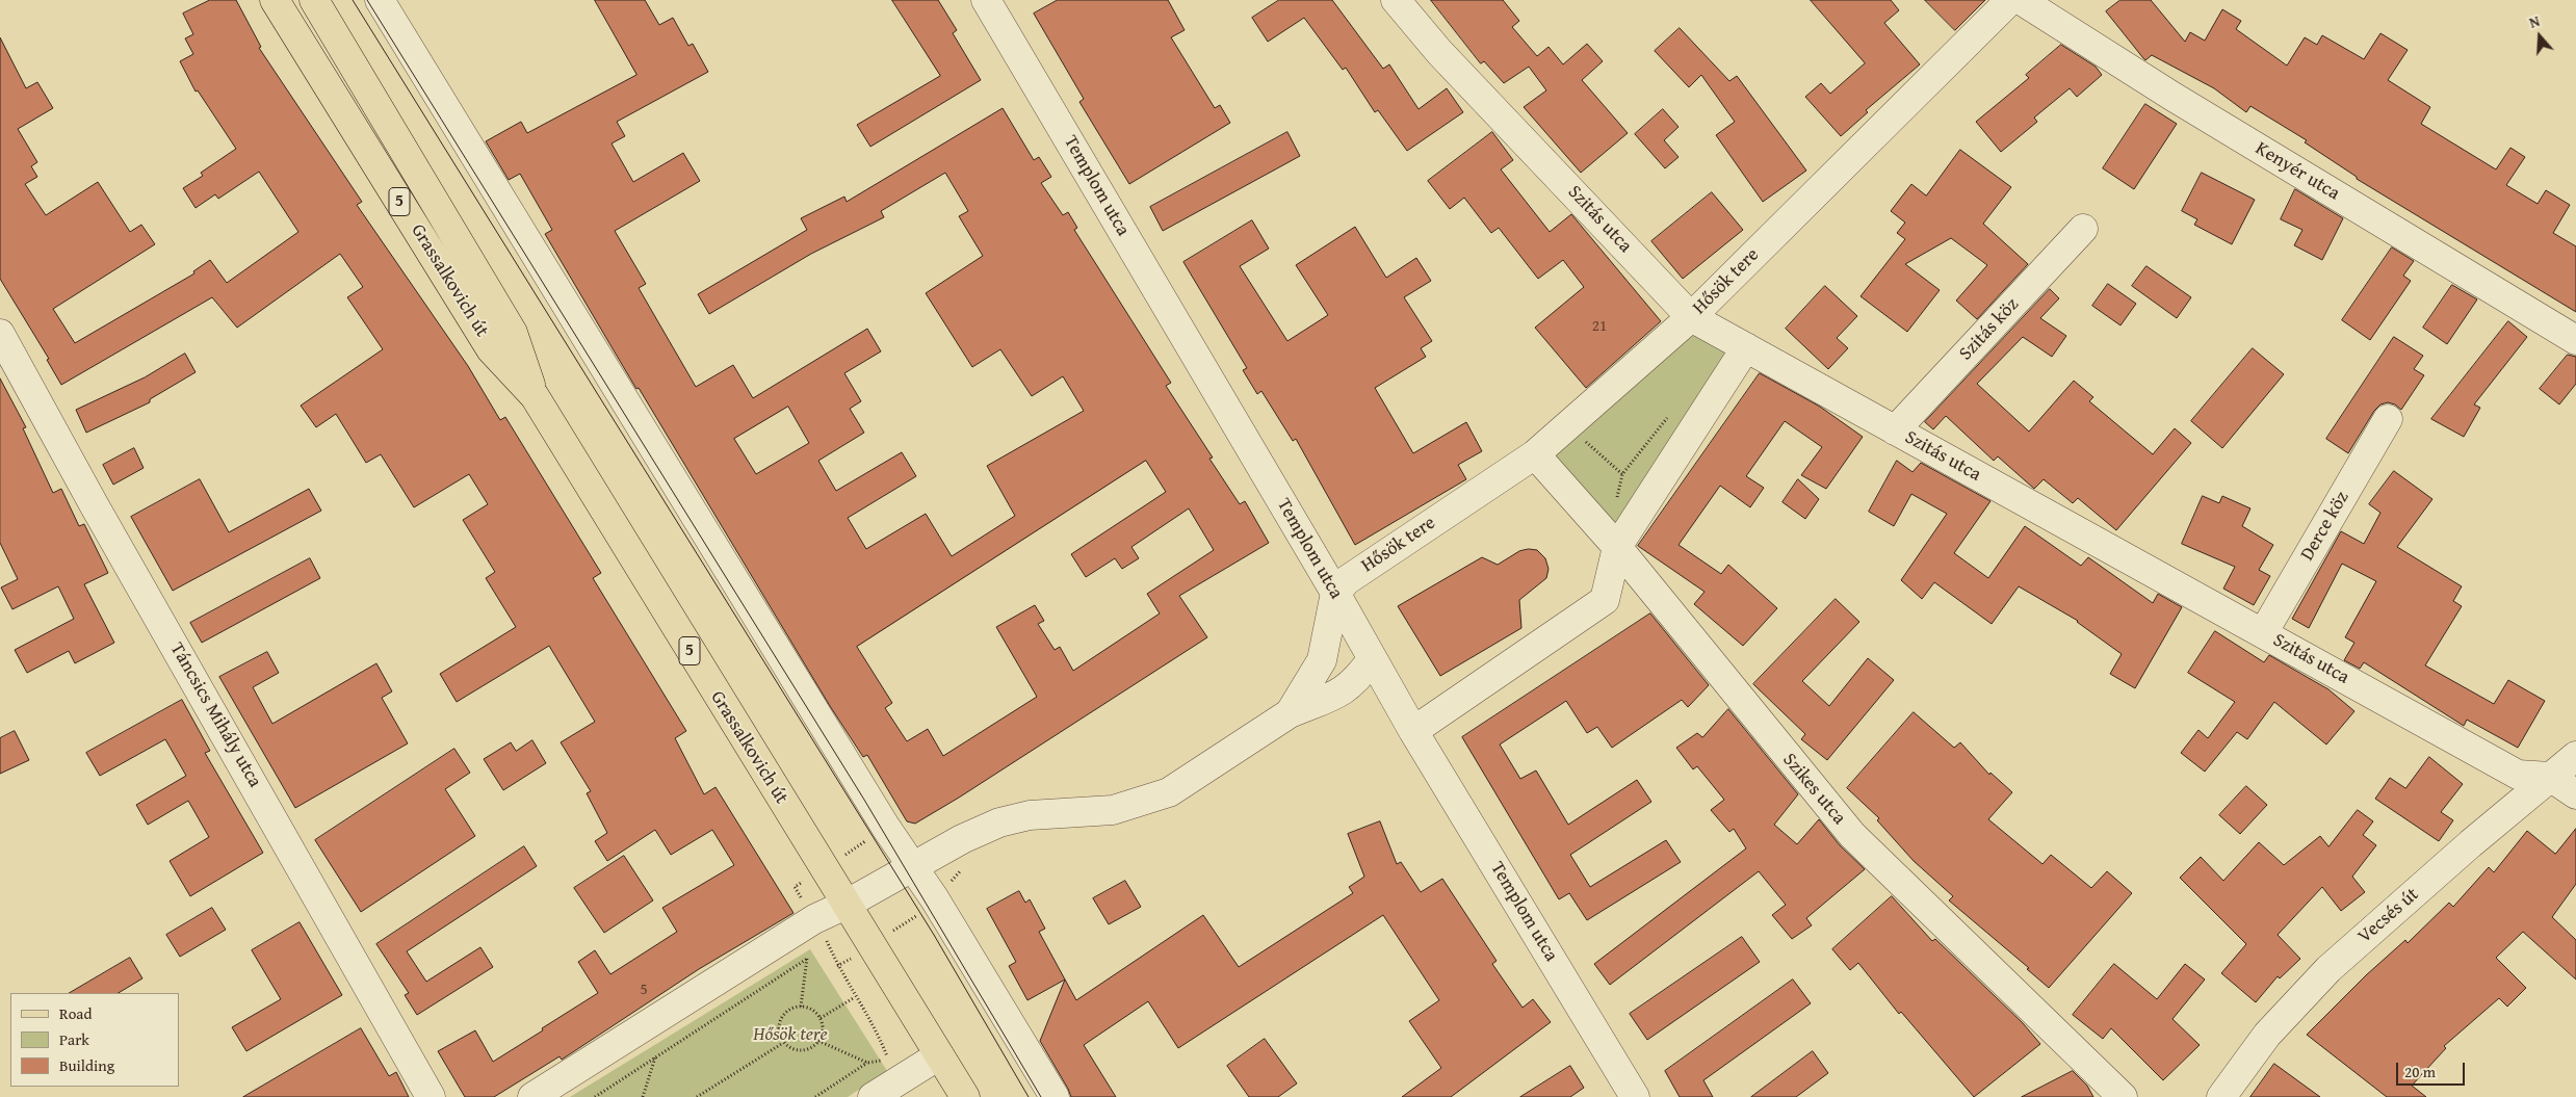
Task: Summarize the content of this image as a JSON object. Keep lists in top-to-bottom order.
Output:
{
  "streets": {
    "main road": ["5", "Grassalkovich út"],
    "street": [
      "Kenyér utca",
      "Templom utca",
      "Szitás utca",
      "Hősök tere",
      "Szitás köz",
      "Derce köz",
      "Táncsics Mihály utca",
      "Szikes utca",
      "Vecsés út"
    ]
  },
  "crossings": [
    ["Templom utca", "Hősök tere"],
    ["Szitás utca", "Hősök tere"],
    ["Szitás utca", "Szitás köz"],
    ["Szitás utca", "Derce köz"],
    ["Szitás utca", "Vecsés út"],
    ["Hősök tere", "Szikes utca"]
  ],
  "parks": ["Hősök tere"],
  "house_numbers": ["21", "5"],
  "legend": ["Road", "Park", "Building"],
  "scale_bar": "20 m",
  "north": "top"
}
